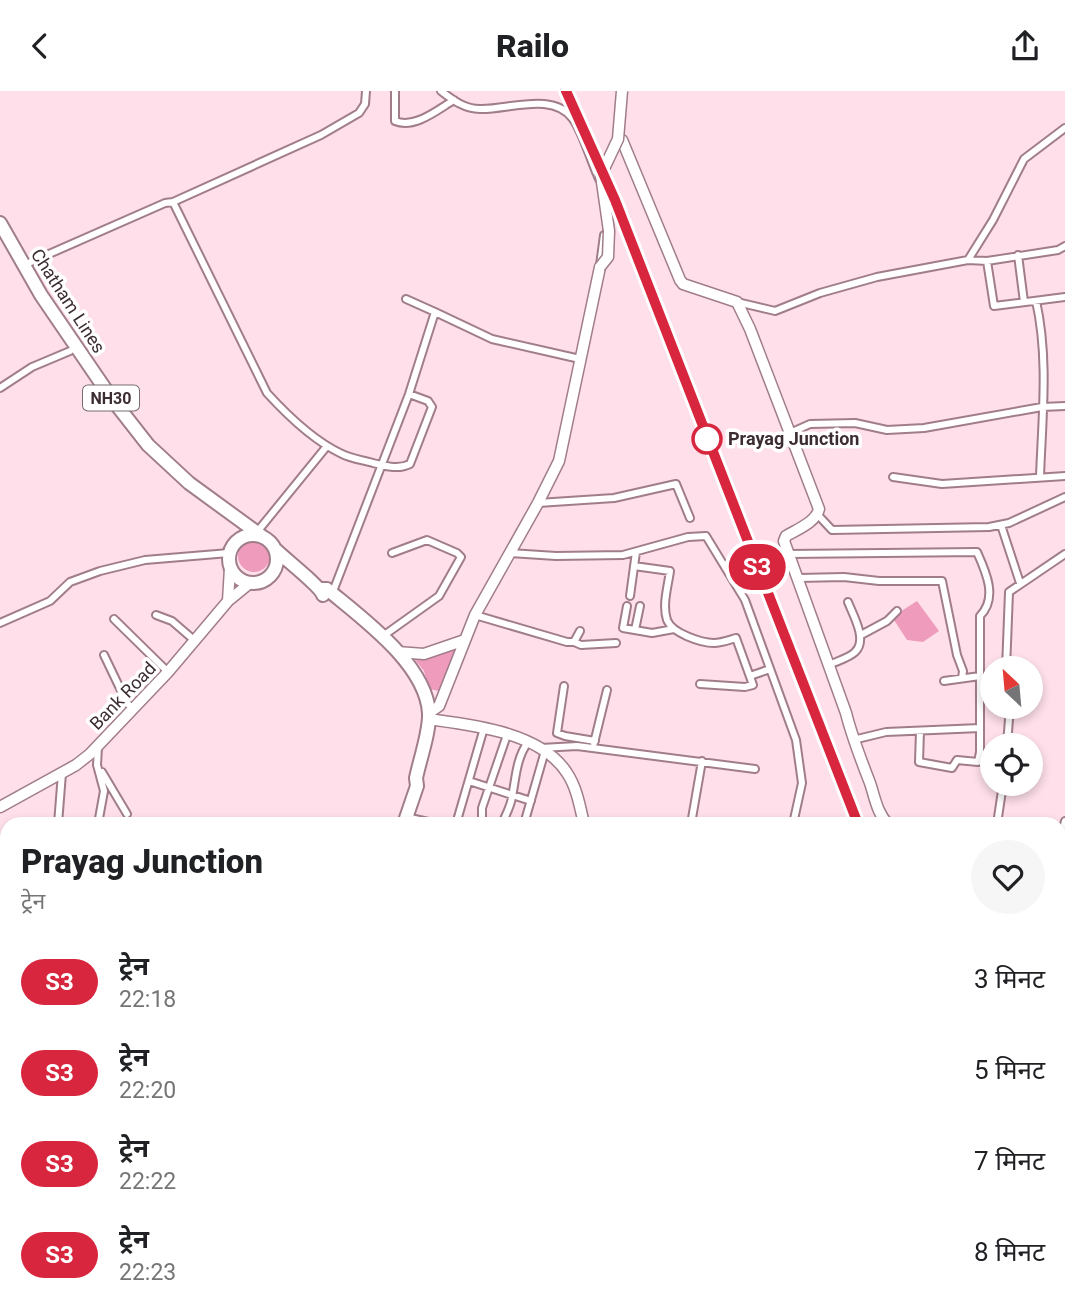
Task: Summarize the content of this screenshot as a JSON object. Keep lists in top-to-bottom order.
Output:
{
  "streets": {
    "highway": ["Chatham Lines", "NH30"],
    "street": ["Bank Road"]
  },
  "crossings": [
    ["Chatham Lines", "NH30"],
    ["Chatham Lines", "Bank Road"]
  ],
  "places": ["Prayag Junction"],
  "north": "top left",
  "page": {
    "header": "Railo",
    "on_map": "S3",
    "heading": ["Prayag Junction", "ट्रेन"],
    "list": [
      {
        "mark": "S3",
        "name": "ट्रेन",
        "note": "22:18",
        "value": "3 मिनट"
      },
      {
        "mark": "S3",
        "name": "ट्रेन",
        "note": "22:20",
        "value": "5 मिनट"
      },
      {
        "mark": "S3",
        "name": "ट्रेन",
        "note": "22:22",
        "value": "7 मिनट"
      },
      {
        "mark": "S3",
        "name": "ट्रेन",
        "note": "22:23",
        "value": "8 मिनट"
      }
    ]
  }
}
